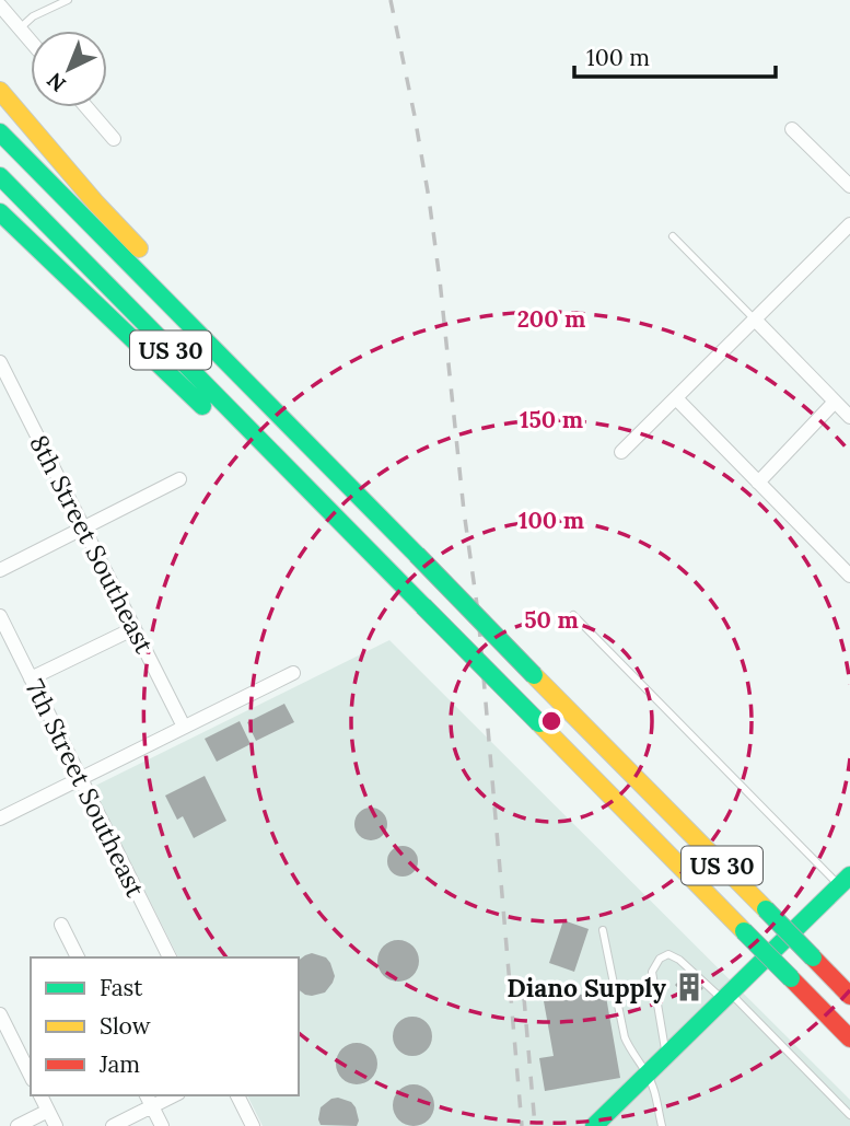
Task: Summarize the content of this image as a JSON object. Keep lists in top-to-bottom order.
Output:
{
  "streets": {
    "main road": ["US 30"],
    "street": ["8th Street Southeast", "7th Street Southeast"]
  },
  "places": {
    "building": ["Diano Supply"]
  },
  "legend": ["Fast", "Slow", "Jam"],
  "scale_bar": "100 m",
  "north": "bottom left",
  "rings": [
    "200 m",
    "150 m",
    "100 m",
    "50 m"
  ]
}
